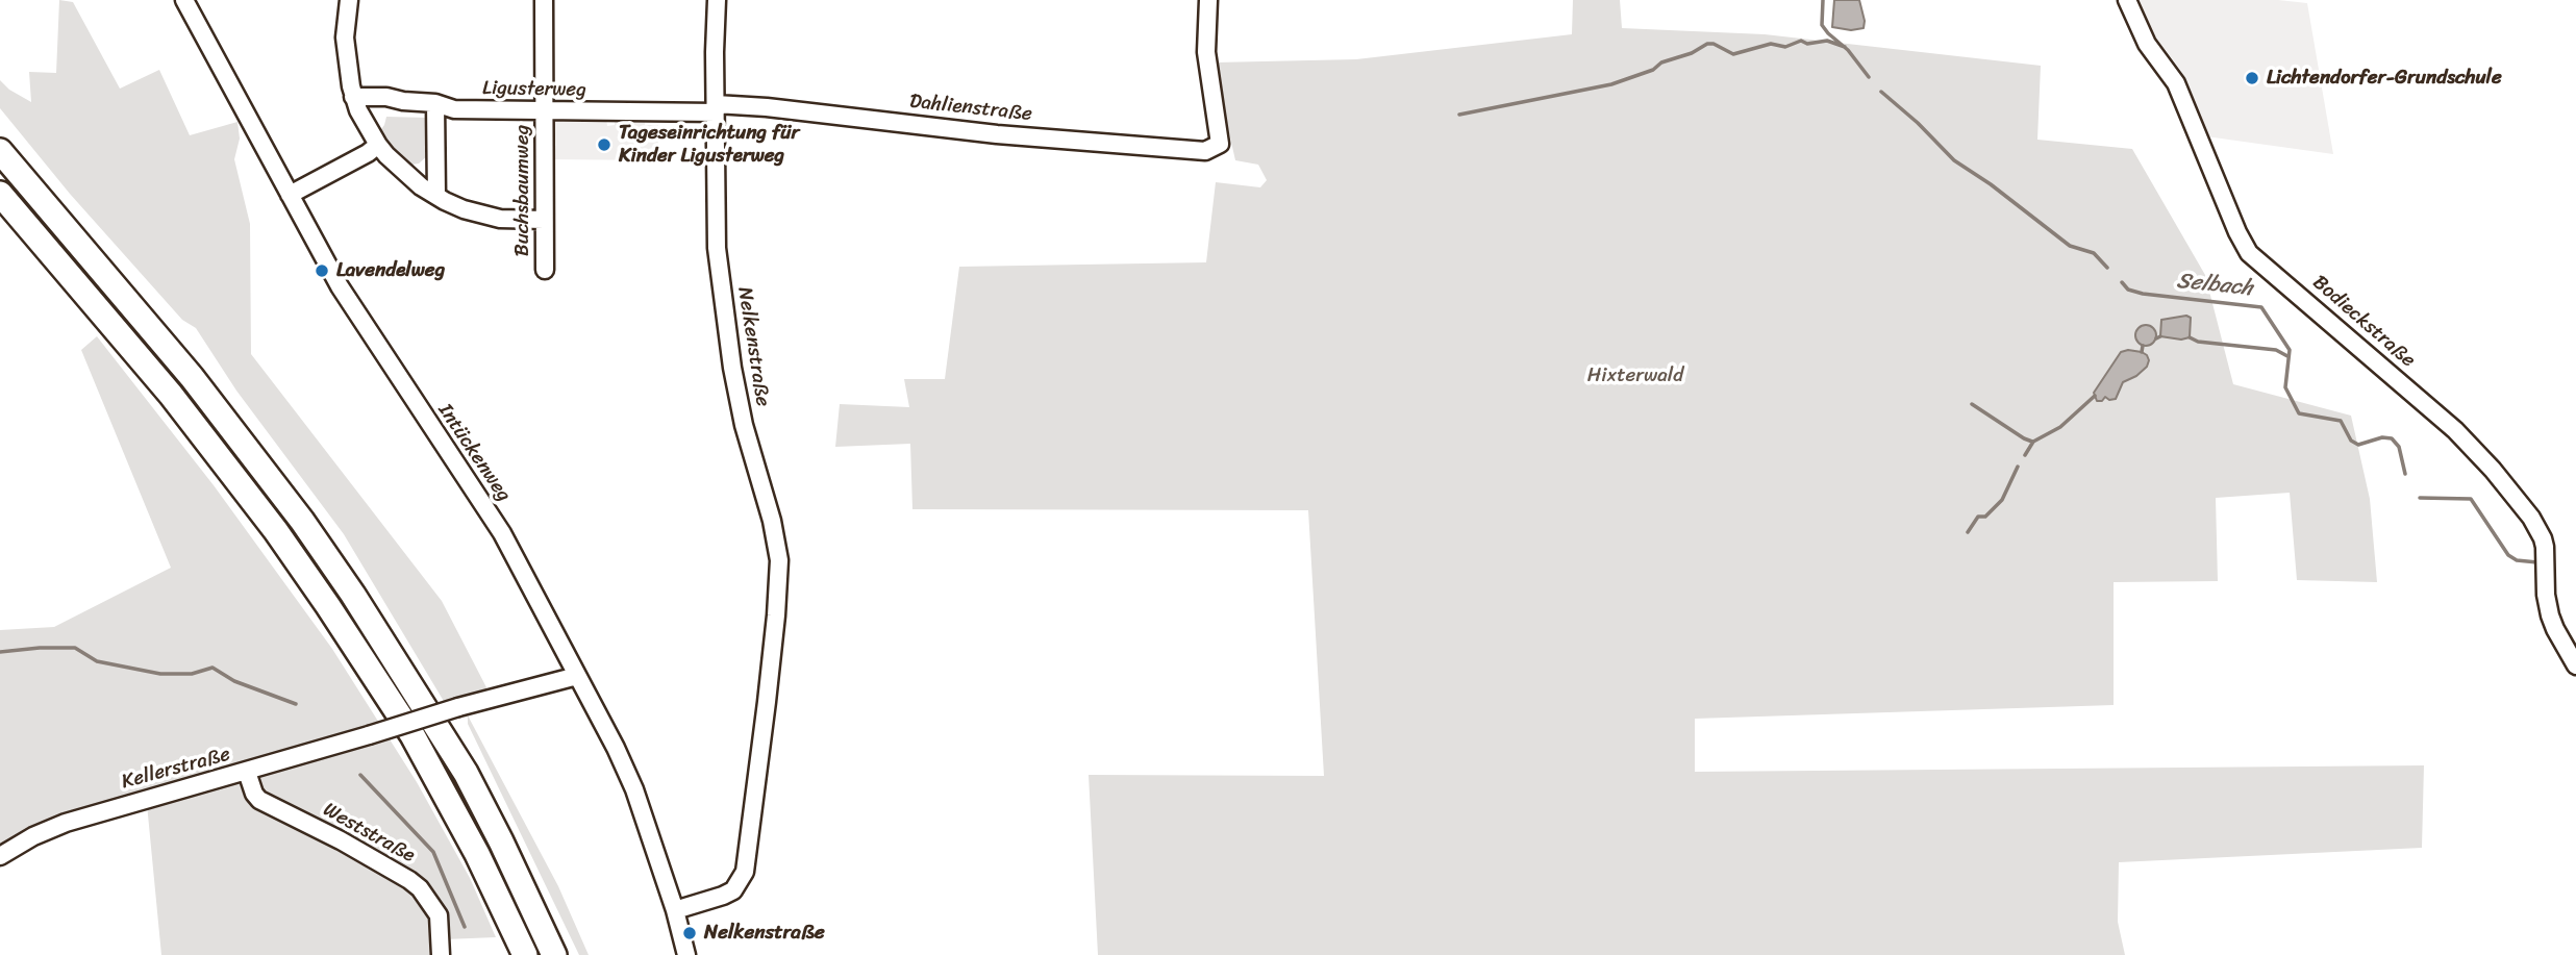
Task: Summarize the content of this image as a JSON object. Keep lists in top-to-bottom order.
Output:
{
  "streets": {
    "street": [
      "Ligusterweg",
      "Dahlienstraße",
      "Buchsbaumweg",
      "Bodieckstraße",
      "Nelkenstraße",
      "Intückenweg",
      "Kellerstraße",
      "Weststraße"
    ]
  },
  "crossings": [
    ["Ligusterweg", "Dahlienstraße"],
    ["Ligusterweg", "Buchsbaumweg"],
    ["Ligusterweg", "Nelkenstraße"],
    ["Dahlienstraße", "Nelkenstraße"],
    ["Nelkenstraße", "Intückenweg"],
    ["Intückenweg", "Kellerstraße"],
    ["Kellerstraße", "Weststraße"]
  ],
  "water": ["Selbach"],
  "parks": ["Hixterwald"],
  "places": [
    "Lichtendorfer-Grundschule",
    "Tageseinrichtung für Kinder Ligusterweg",
    "Lavendelweg",
    "Nelkenstraße"
  ]
}
